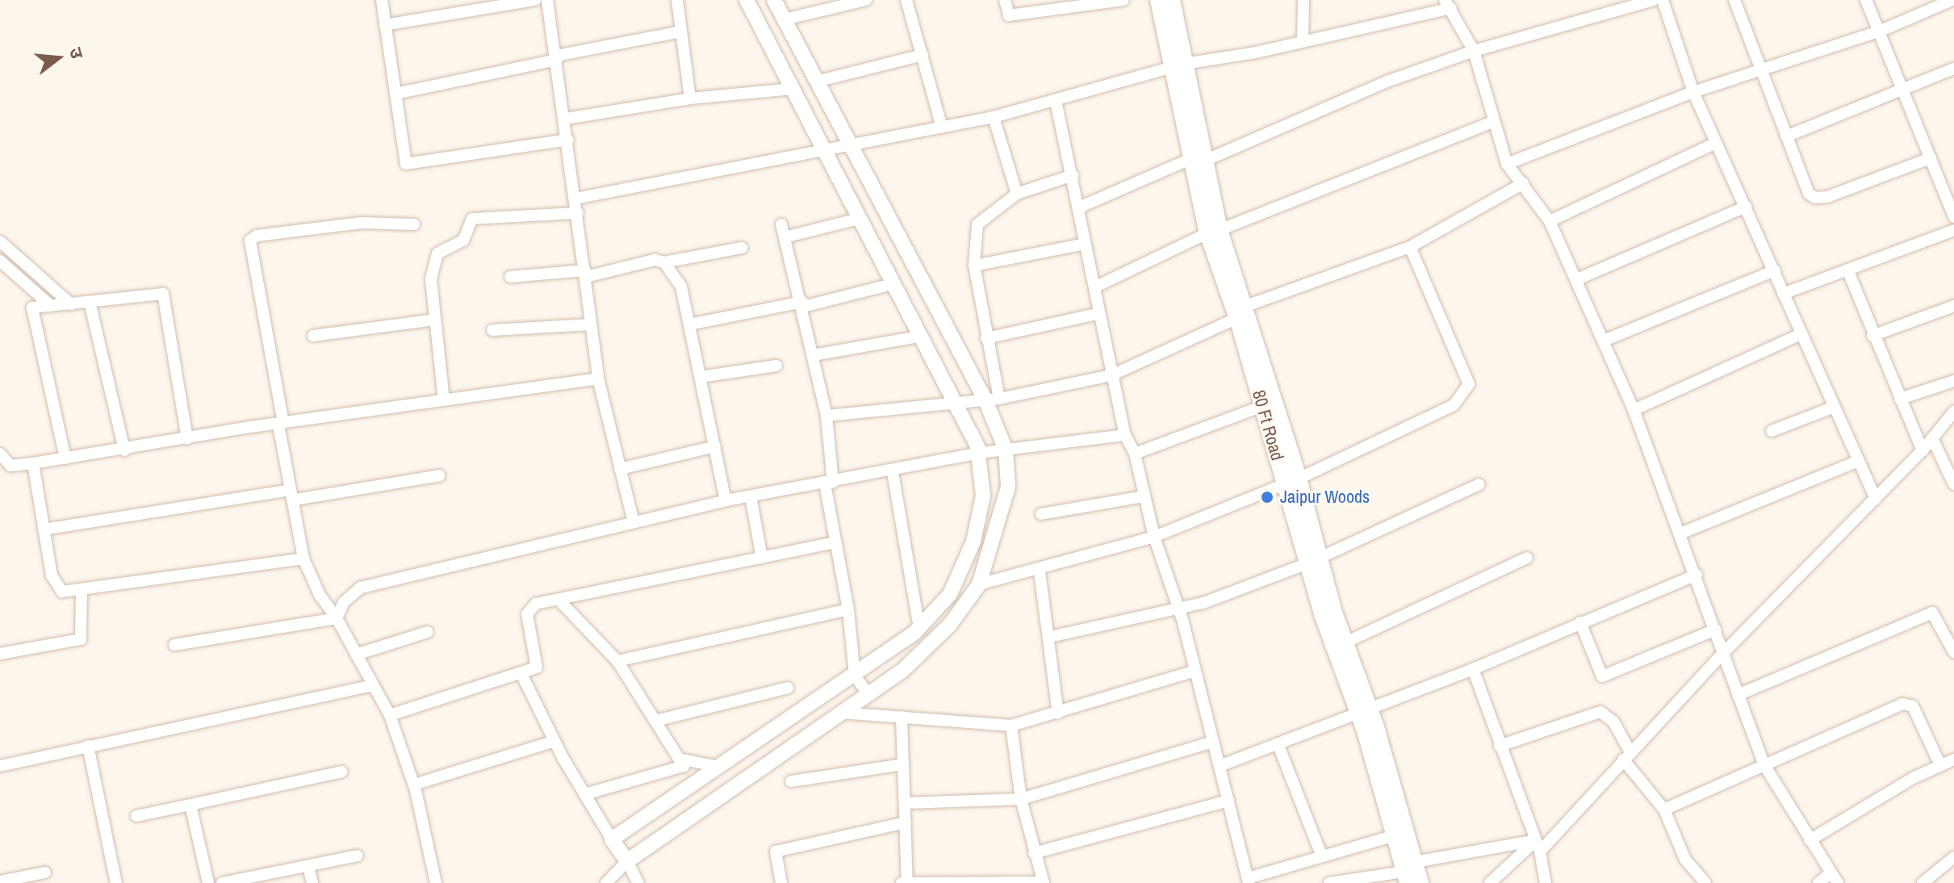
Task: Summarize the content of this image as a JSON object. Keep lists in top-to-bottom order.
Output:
{
  "streets": {
    "main road": ["80 Ft Road"]
  },
  "places": ["Jaipur Woods"],
  "north": "right"
}
